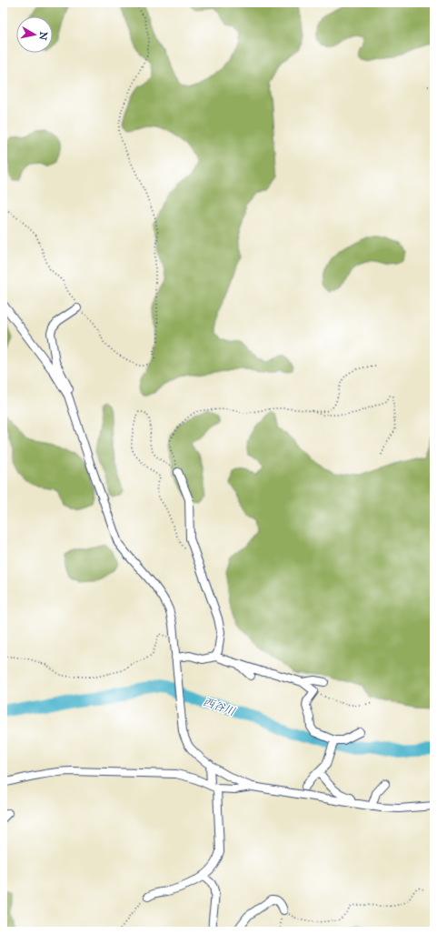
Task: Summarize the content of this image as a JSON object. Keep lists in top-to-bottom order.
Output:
{
  "water": ["西谷川"],
  "north": "right"
}
